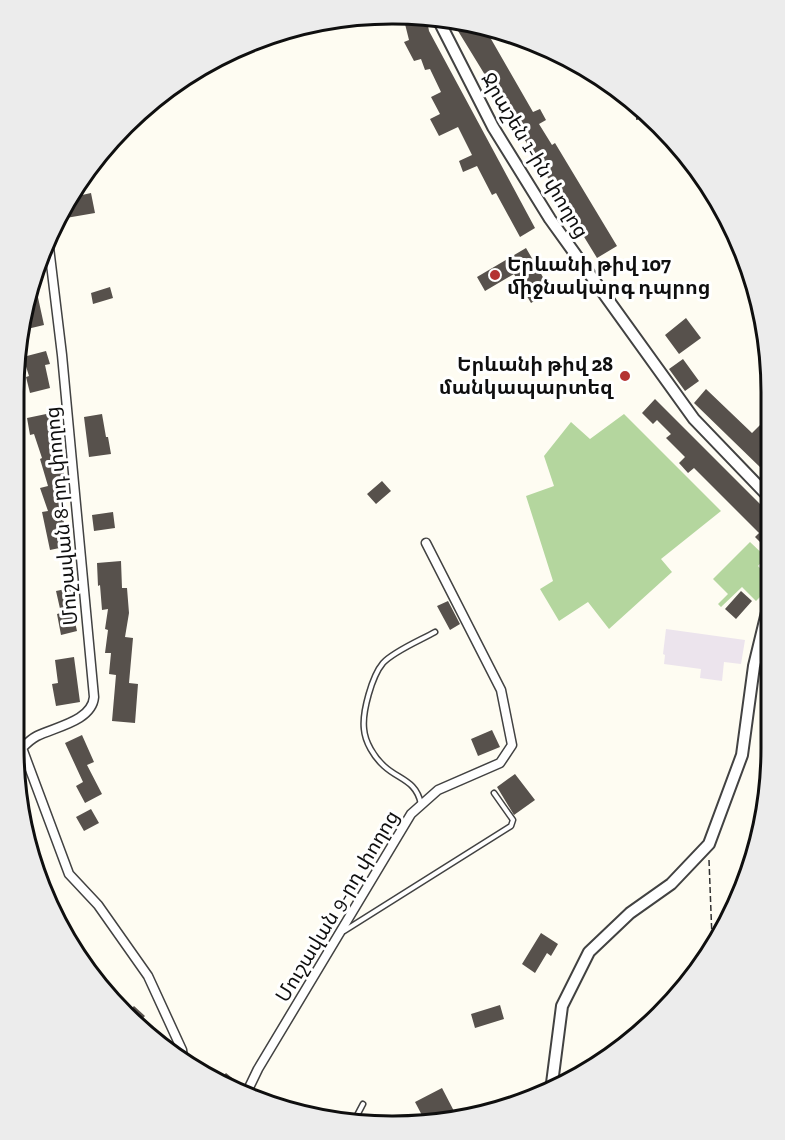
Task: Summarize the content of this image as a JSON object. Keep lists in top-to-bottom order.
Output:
{
  "streets": {
    "street": ["Ջրաշեն 1-ին փողոց", "Մուշավան 8-րդ փողոց", "Մուշավան 9-րդ փողոց"]
  },
  "places": ["Երևանի թիվ 107 միջնակարգ դպրոց", "Երևանի թիվ 28 մանկապարտեզ"]
}
